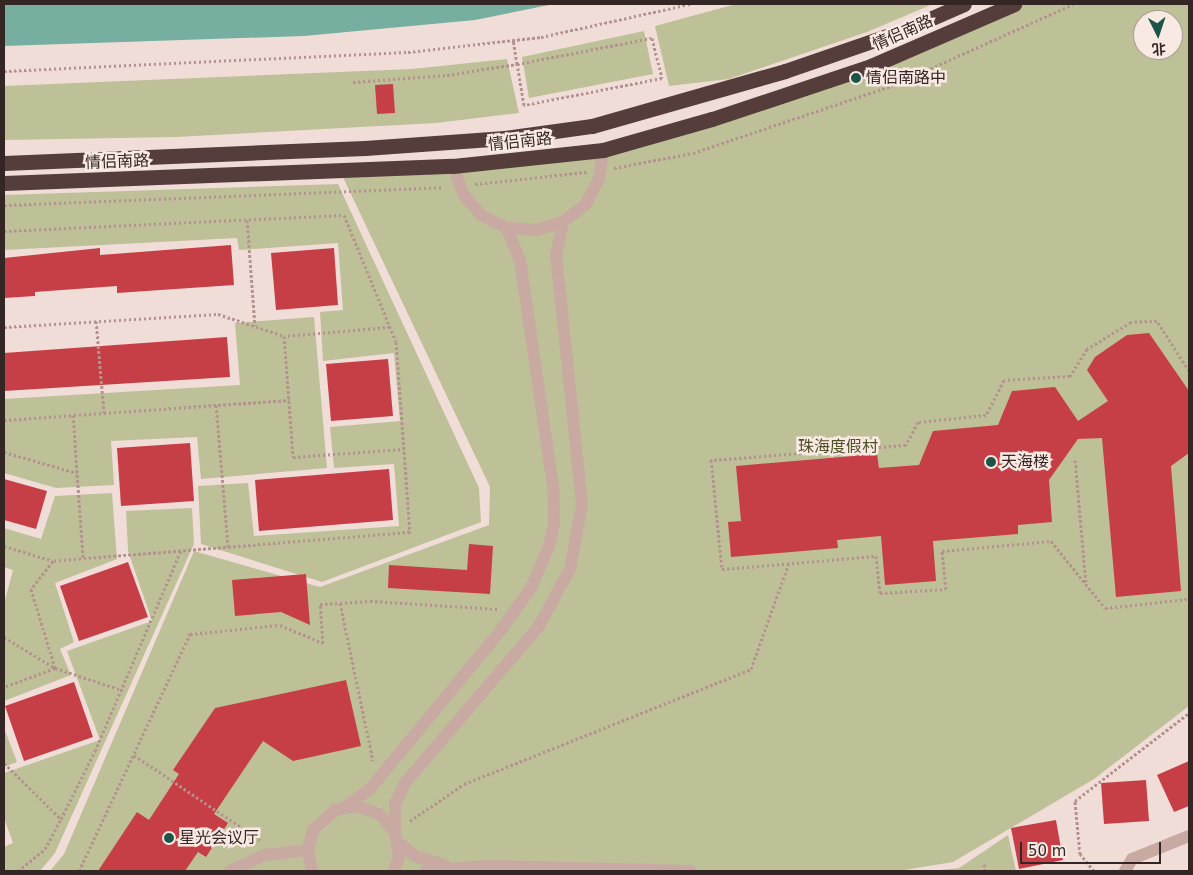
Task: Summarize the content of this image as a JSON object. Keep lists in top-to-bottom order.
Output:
{
  "streets": {
    "highway": ["情侣南路"]
  },
  "parks": ["珠海度假村"],
  "places": ["情侣南路中", "天海楼", "星光会议厅"],
  "scale_bar": "50 m",
  "north": "bottom"
}
